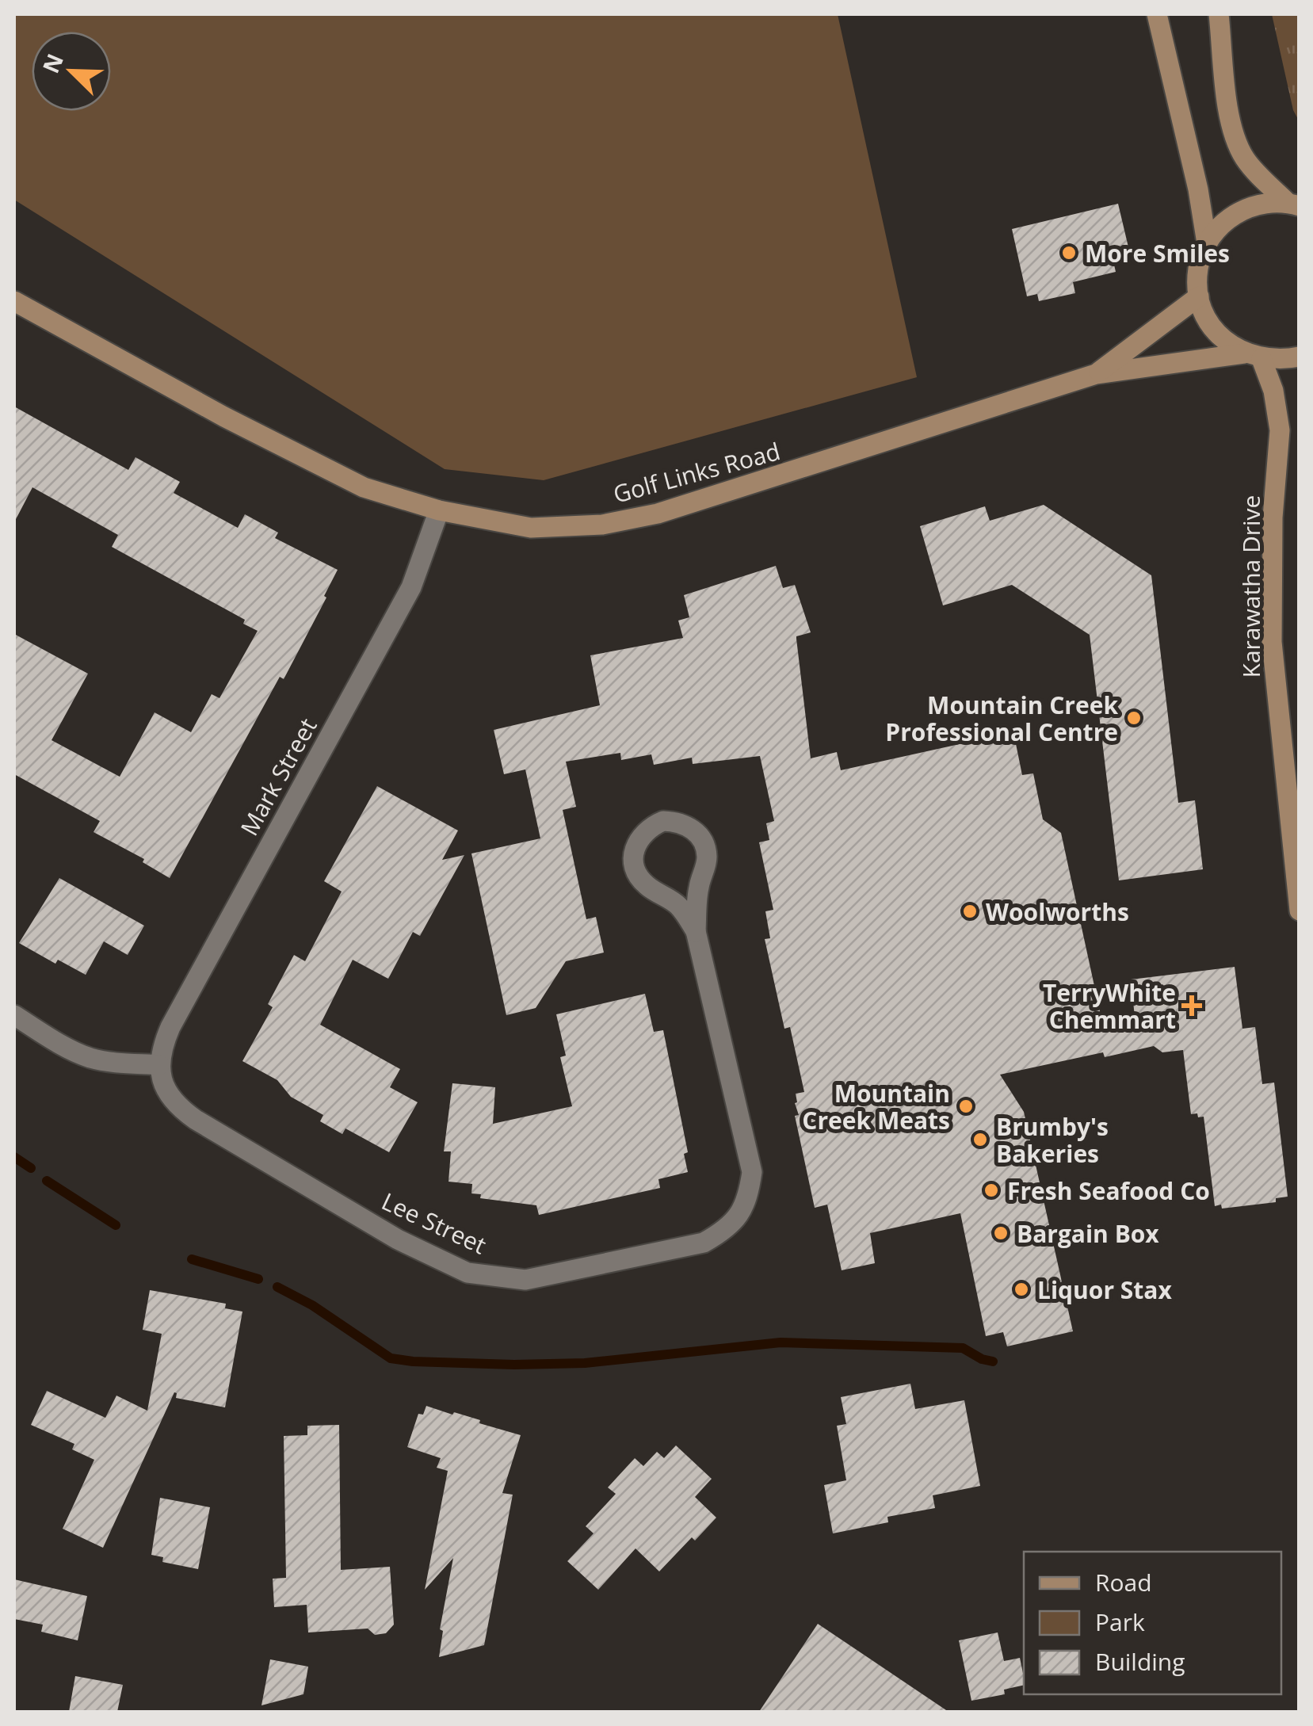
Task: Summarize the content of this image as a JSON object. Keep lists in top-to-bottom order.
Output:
{
  "streets": {
    "main road": ["Golf Links Road", "Karawatha Drive"],
    "street": ["Mark Street", "Lee Street"]
  },
  "crossings": [
    ["Golf Links Road", "Karawatha Drive"],
    ["Golf Links Road", "Mark Street"],
    ["Mark Street", "Lee Street"]
  ],
  "places": {
    "other": [
      "More Smiles",
      "Mountain Creek Professional Centre",
      "Woolworths",
      "Mountain Creek Meats",
      "Brumby's Bakeries",
      "Fresh Seafood Co",
      "Bargain Box",
      "Liquor Stax"
    ],
    "health": ["TerryWhite Chemmart"]
  },
  "legend": ["Road", "Park", "Building"],
  "north": "top left"
}
